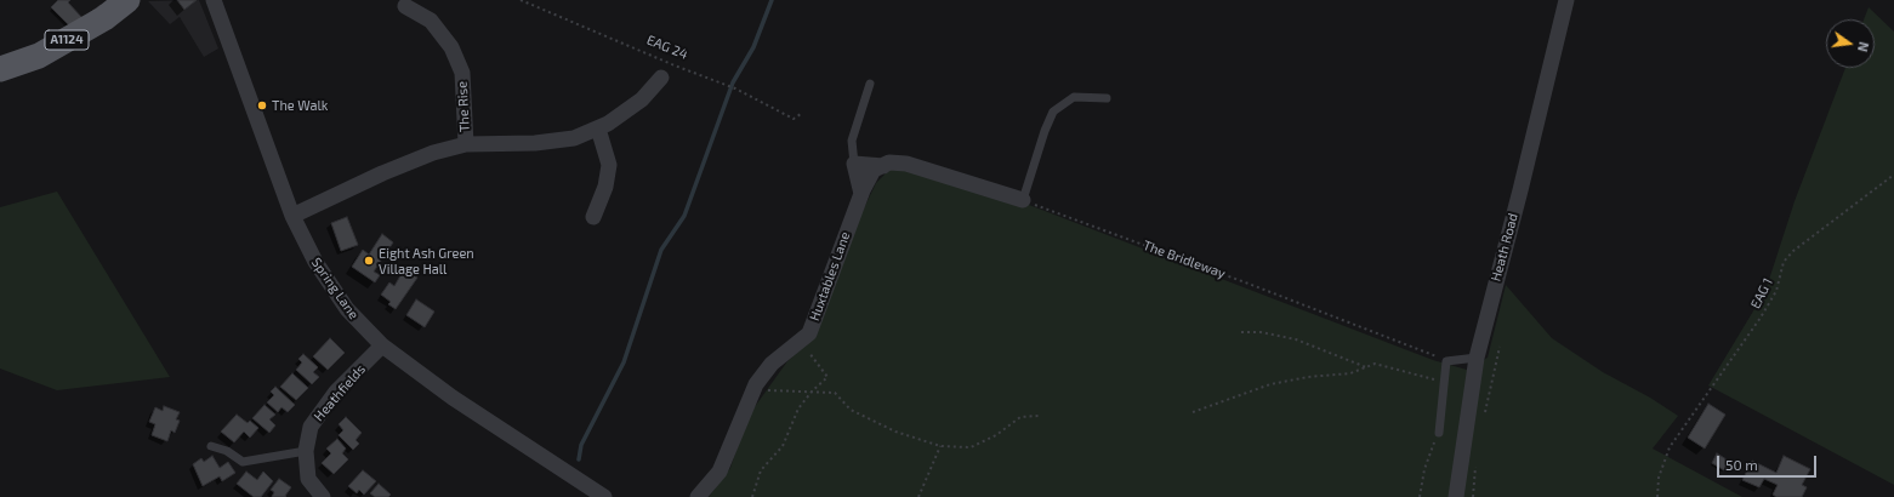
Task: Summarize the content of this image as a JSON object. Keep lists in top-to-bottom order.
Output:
{
  "streets": {
    "main road": ["A1124"],
    "street": [
      "The Rise",
      "Heath Road",
      "Huxtables Lane",
      "Spring Lane",
      "Heathfields"
    ],
    "path": ["EAG 24", "The Bridleway", "EAG 1"]
  },
  "crossings": [
    ["Spring Lane", "Heathfields"]
  ],
  "places": ["The Walk", "Eight Ash Green Village Hall"],
  "scale_bar": "50 m",
  "north": "right"
}
